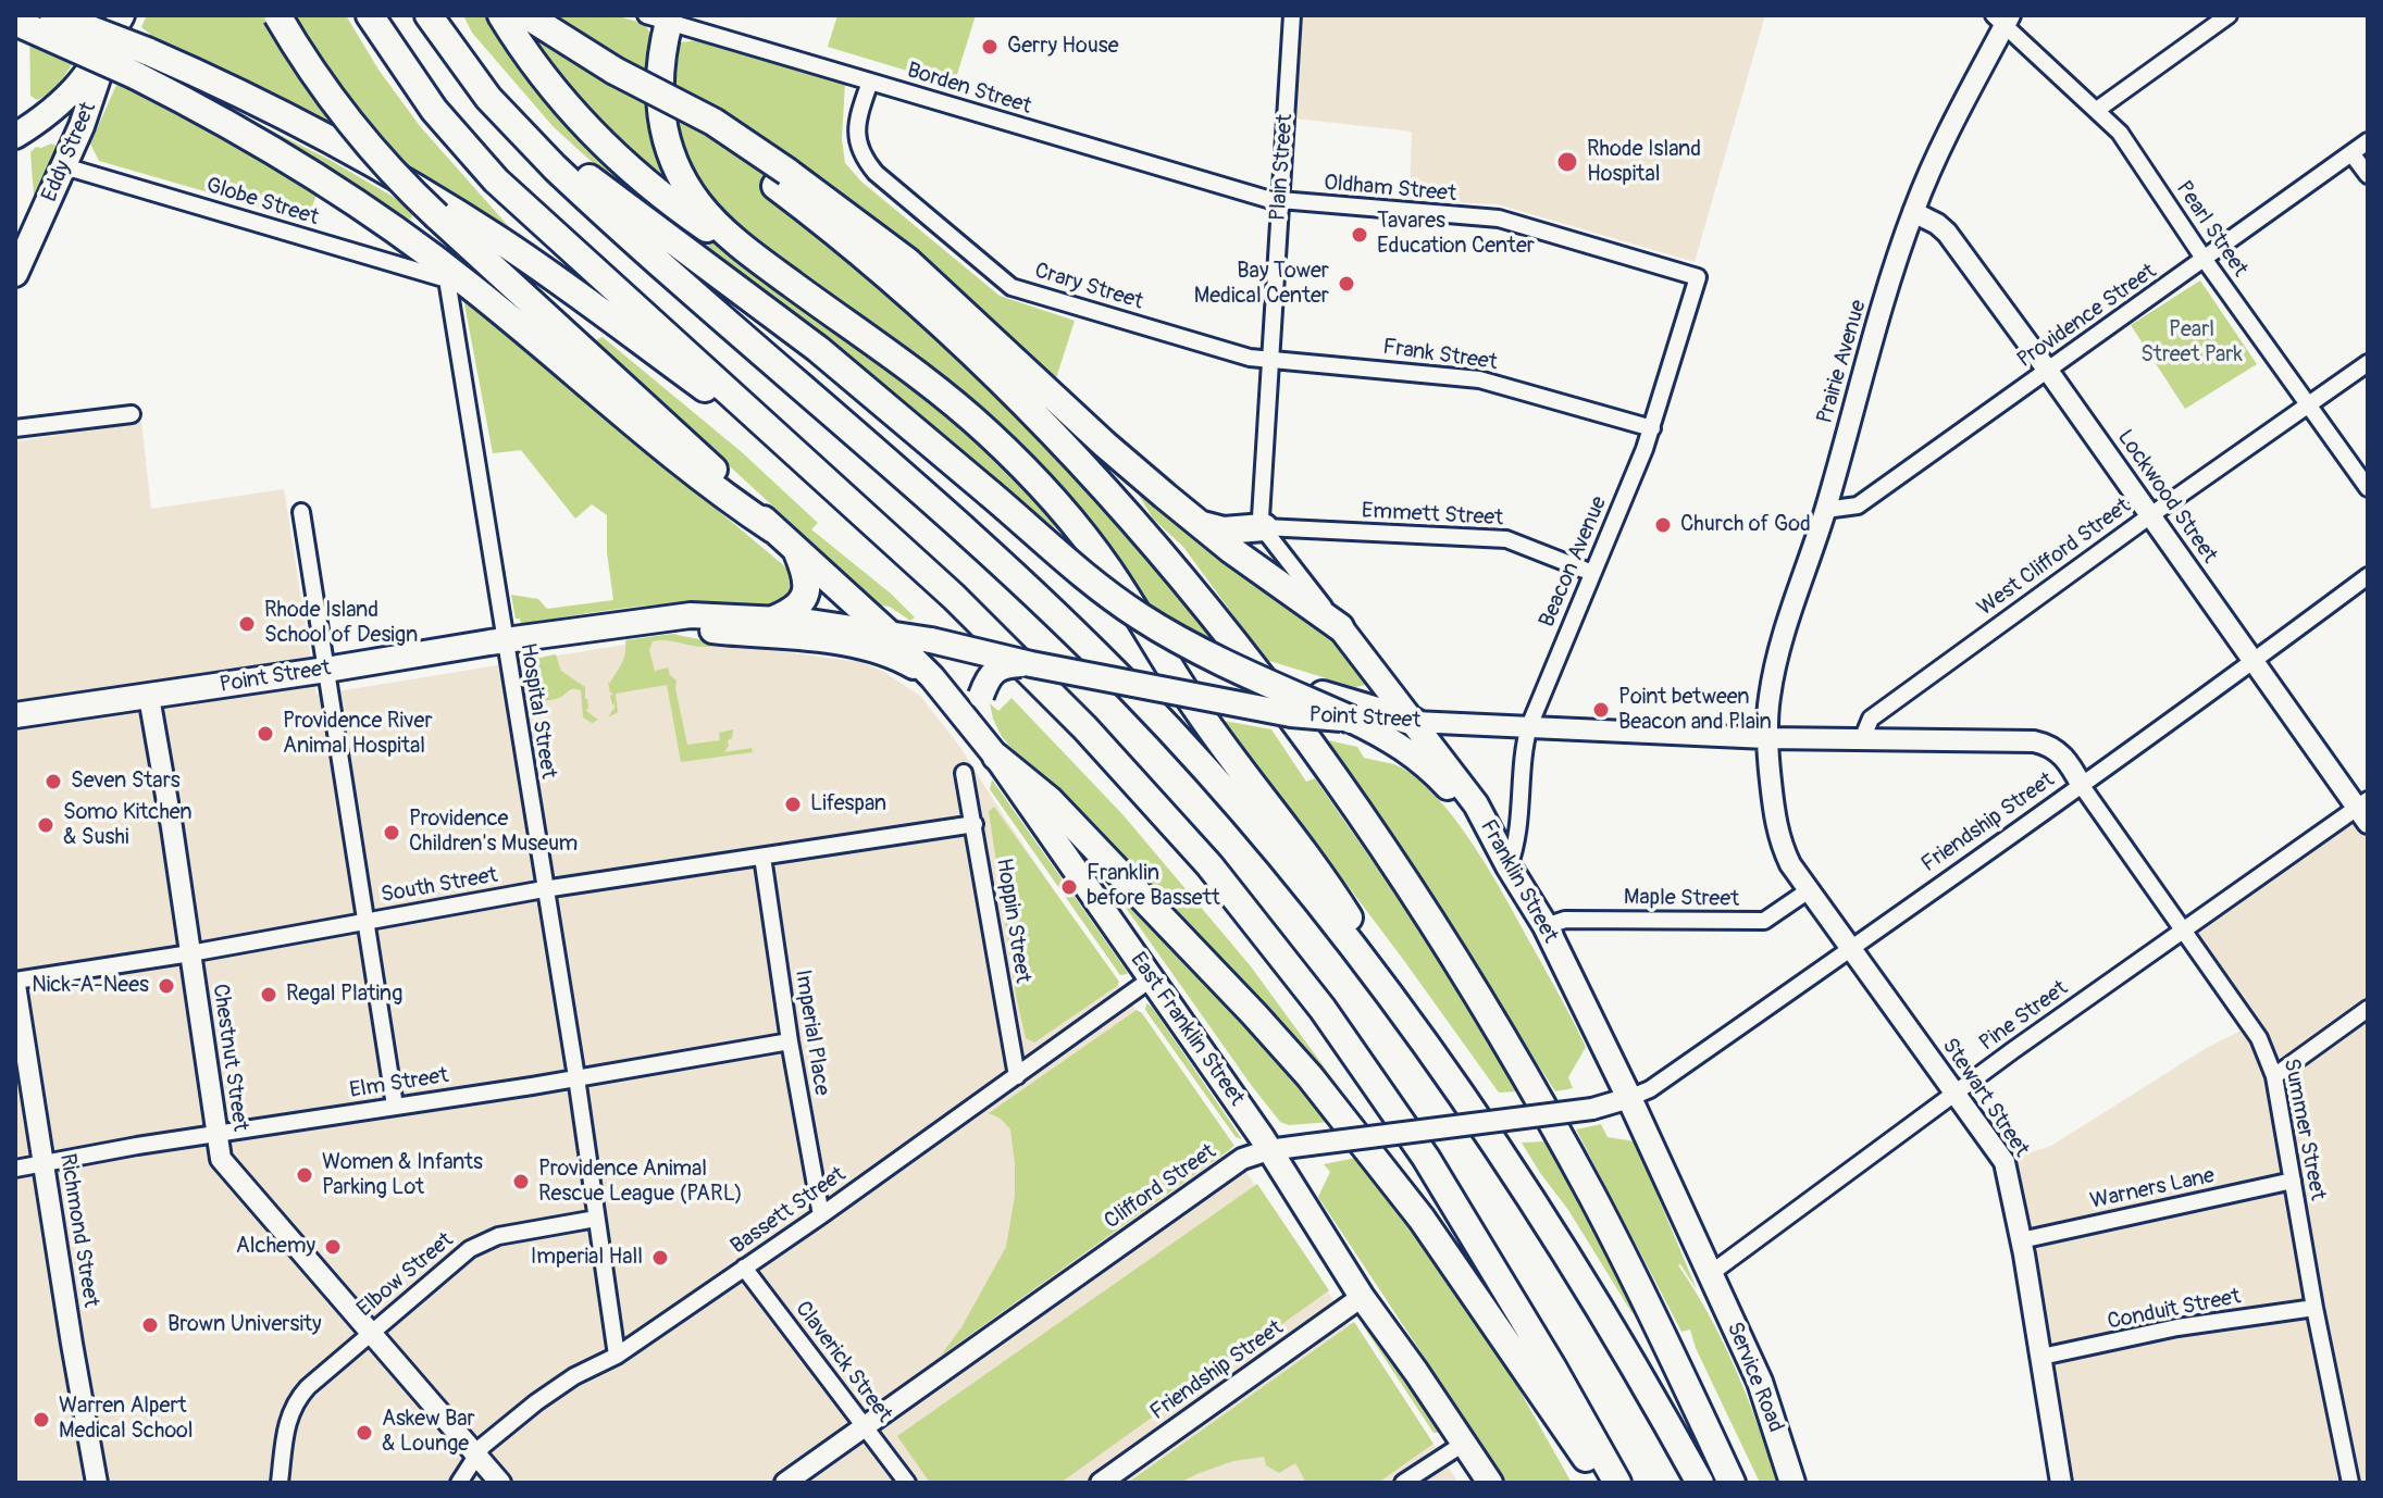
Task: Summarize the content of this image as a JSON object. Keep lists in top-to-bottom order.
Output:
{
  "streets": {
    "main road": [
      "Eddy Street",
      "Point Street",
      "Franklin Street",
      "East Franklin Street",
      "Service Road"
    ],
    "street": [
      "Borden Street",
      "Plain Street",
      "Oldham Street",
      "Globe Street",
      "Pearl Street",
      "Crary Street",
      "Providence Street",
      "Frank Street",
      "Prairie Avenue",
      "Lockwood Street",
      "Emmett Street",
      "West Clifford Street",
      "Beacon Avenue",
      "Hospital Street",
      "Friendship Street",
      "South Street",
      "Maple Street",
      "Hoppin Street",
      "Pine Street",
      "Imperial Place",
      "Chestnut Street",
      "Elm Street",
      "Stewart Street",
      "Summer Street",
      "Clifford Street",
      "Warners Lane",
      "Bassett Street",
      "Richmond Street",
      "Elbow Street",
      "Conduit Street",
      "Claverick Street"
    ]
  },
  "crossings": [
    ["Borden Street", "Plain Street"],
    ["Borden Street", "Oldham Street"],
    ["Borden Street", "Crary Street"],
    ["Eddy Street", "Globe Street"],
    ["Plain Street", "Oldham Street"],
    ["Plain Street", "Crary Street"],
    ["Plain Street", "Frank Street"],
    ["Plain Street", "Emmett Street"],
    ["Plain Street", "Franklin Street"],
    ["Oldham Street", "Beacon Avenue"],
    ["Globe Street", "Hospital Street"],
    ["Pearl Street", "Providence Street"],
    ["Pearl Street", "Prairie Avenue"],
    ["Pearl Street", "West Clifford Street"],
    ["Crary Street", "Frank Street"],
    ["Providence Street", "Prairie Avenue"],
    ["Providence Street", "Lockwood Street"],
    ["Frank Street", "Beacon Avenue"],
    ["Prairie Avenue", "Lockwood Street"],
    ["Prairie Avenue", "Point Street"],
    ["Prairie Avenue", "Stewart Street"],
    ["Lockwood Street", "West Clifford Street"],
    ["Lockwood Street", "Friendship Street"],
    ["Lockwood Street", "Pine Street"],
    ["Emmett Street", "Beacon Avenue"],
    ["Emmett Street", "Franklin Street"],
    ["West Clifford Street", "Point Street"],
    ["Beacon Avenue", "Point Street"],
    ["Beacon Avenue", "Franklin Street"],
    ["Point Street", "Hospital Street"],
    ["Point Street", "Friendship Street"],
    ["Point Street", "Franklin Street"],
    ["Point Street", "East Franklin Street"],
    ["Point Street", "Chestnut Street"],
    ["Point Street", "Summer Street"],
    ["Hospital Street", "South Street"],
    ["Hospital Street", "Elm Street"],
    ["Hospital Street", "Bassett Street"],
    ["Hospital Street", "Elbow Street"],
    ["Friendship Street", "Franklin Street"],
    ["Friendship Street", "East Franklin Street"],
    ["Friendship Street", "Stewart Street"],
    ["Friendship Street", "Summer Street"],
    ["Friendship Street", "Clifford Street"],
    ["Franklin Street", "Maple Street"],
    ["Franklin Street", "Pine Street"],
    ["Franklin Street", "Clifford Street"],
    ["Franklin Street", "Service Road"],
    ["South Street", "Hoppin Street"],
    ["South Street", "Imperial Place"],
    ["South Street", "Chestnut Street"],
    ["South Street", "Richmond Street"],
    ["Maple Street", "Stewart Street"],
    ["Hoppin Street", "Bassett Street"],
    ["Pine Street", "Stewart Street"],
    ["Pine Street", "Summer Street"],
    ["Pine Street", "Service Road"],
    ["East Franklin Street", "Clifford Street"],
    ["East Franklin Street", "Bassett Street"],
    ["Imperial Place", "Elm Street"],
    ["Imperial Place", "Bassett Street"],
    ["Chestnut Street", "Elm Street"],
    ["Chestnut Street", "Bassett Street"],
    ["Chestnut Street", "Elbow Street"],
    ["Elm Street", "Richmond Street"],
    ["Stewart Street", "Warners Lane"],
    ["Stewart Street", "Conduit Street"],
    ["Summer Street", "Warners Lane"],
    ["Summer Street", "Conduit Street"],
    ["Clifford Street", "Claverick Street"],
    ["Bassett Street", "Claverick Street"]
  ],
  "parks": ["Pearl Street Park"],
  "places": [
    "Gerry House",
    "Rhode Island Hospital",
    "Tavares Education Center",
    "Bay Tower Medical Center",
    "Church of God",
    "Rhode Island School of Design",
    "Point between Beacon and Plain",
    "Providence River Animal Hospital",
    "Seven Stars",
    "Lifespan",
    "Somo Kitchen & Sushi",
    "Providence Children's Museum",
    "Franklin before Bassett",
    "Nick-A-Nees",
    "Regal Plating",
    "Women & Infants Parking Lot",
    "Providence Animal Rescue League (PARL)",
    "Alchemy",
    "Imperial Hall",
    "Brown University",
    "Warren Alpert Medical School",
    "Askew Bar & Lounge"
  ]
}
